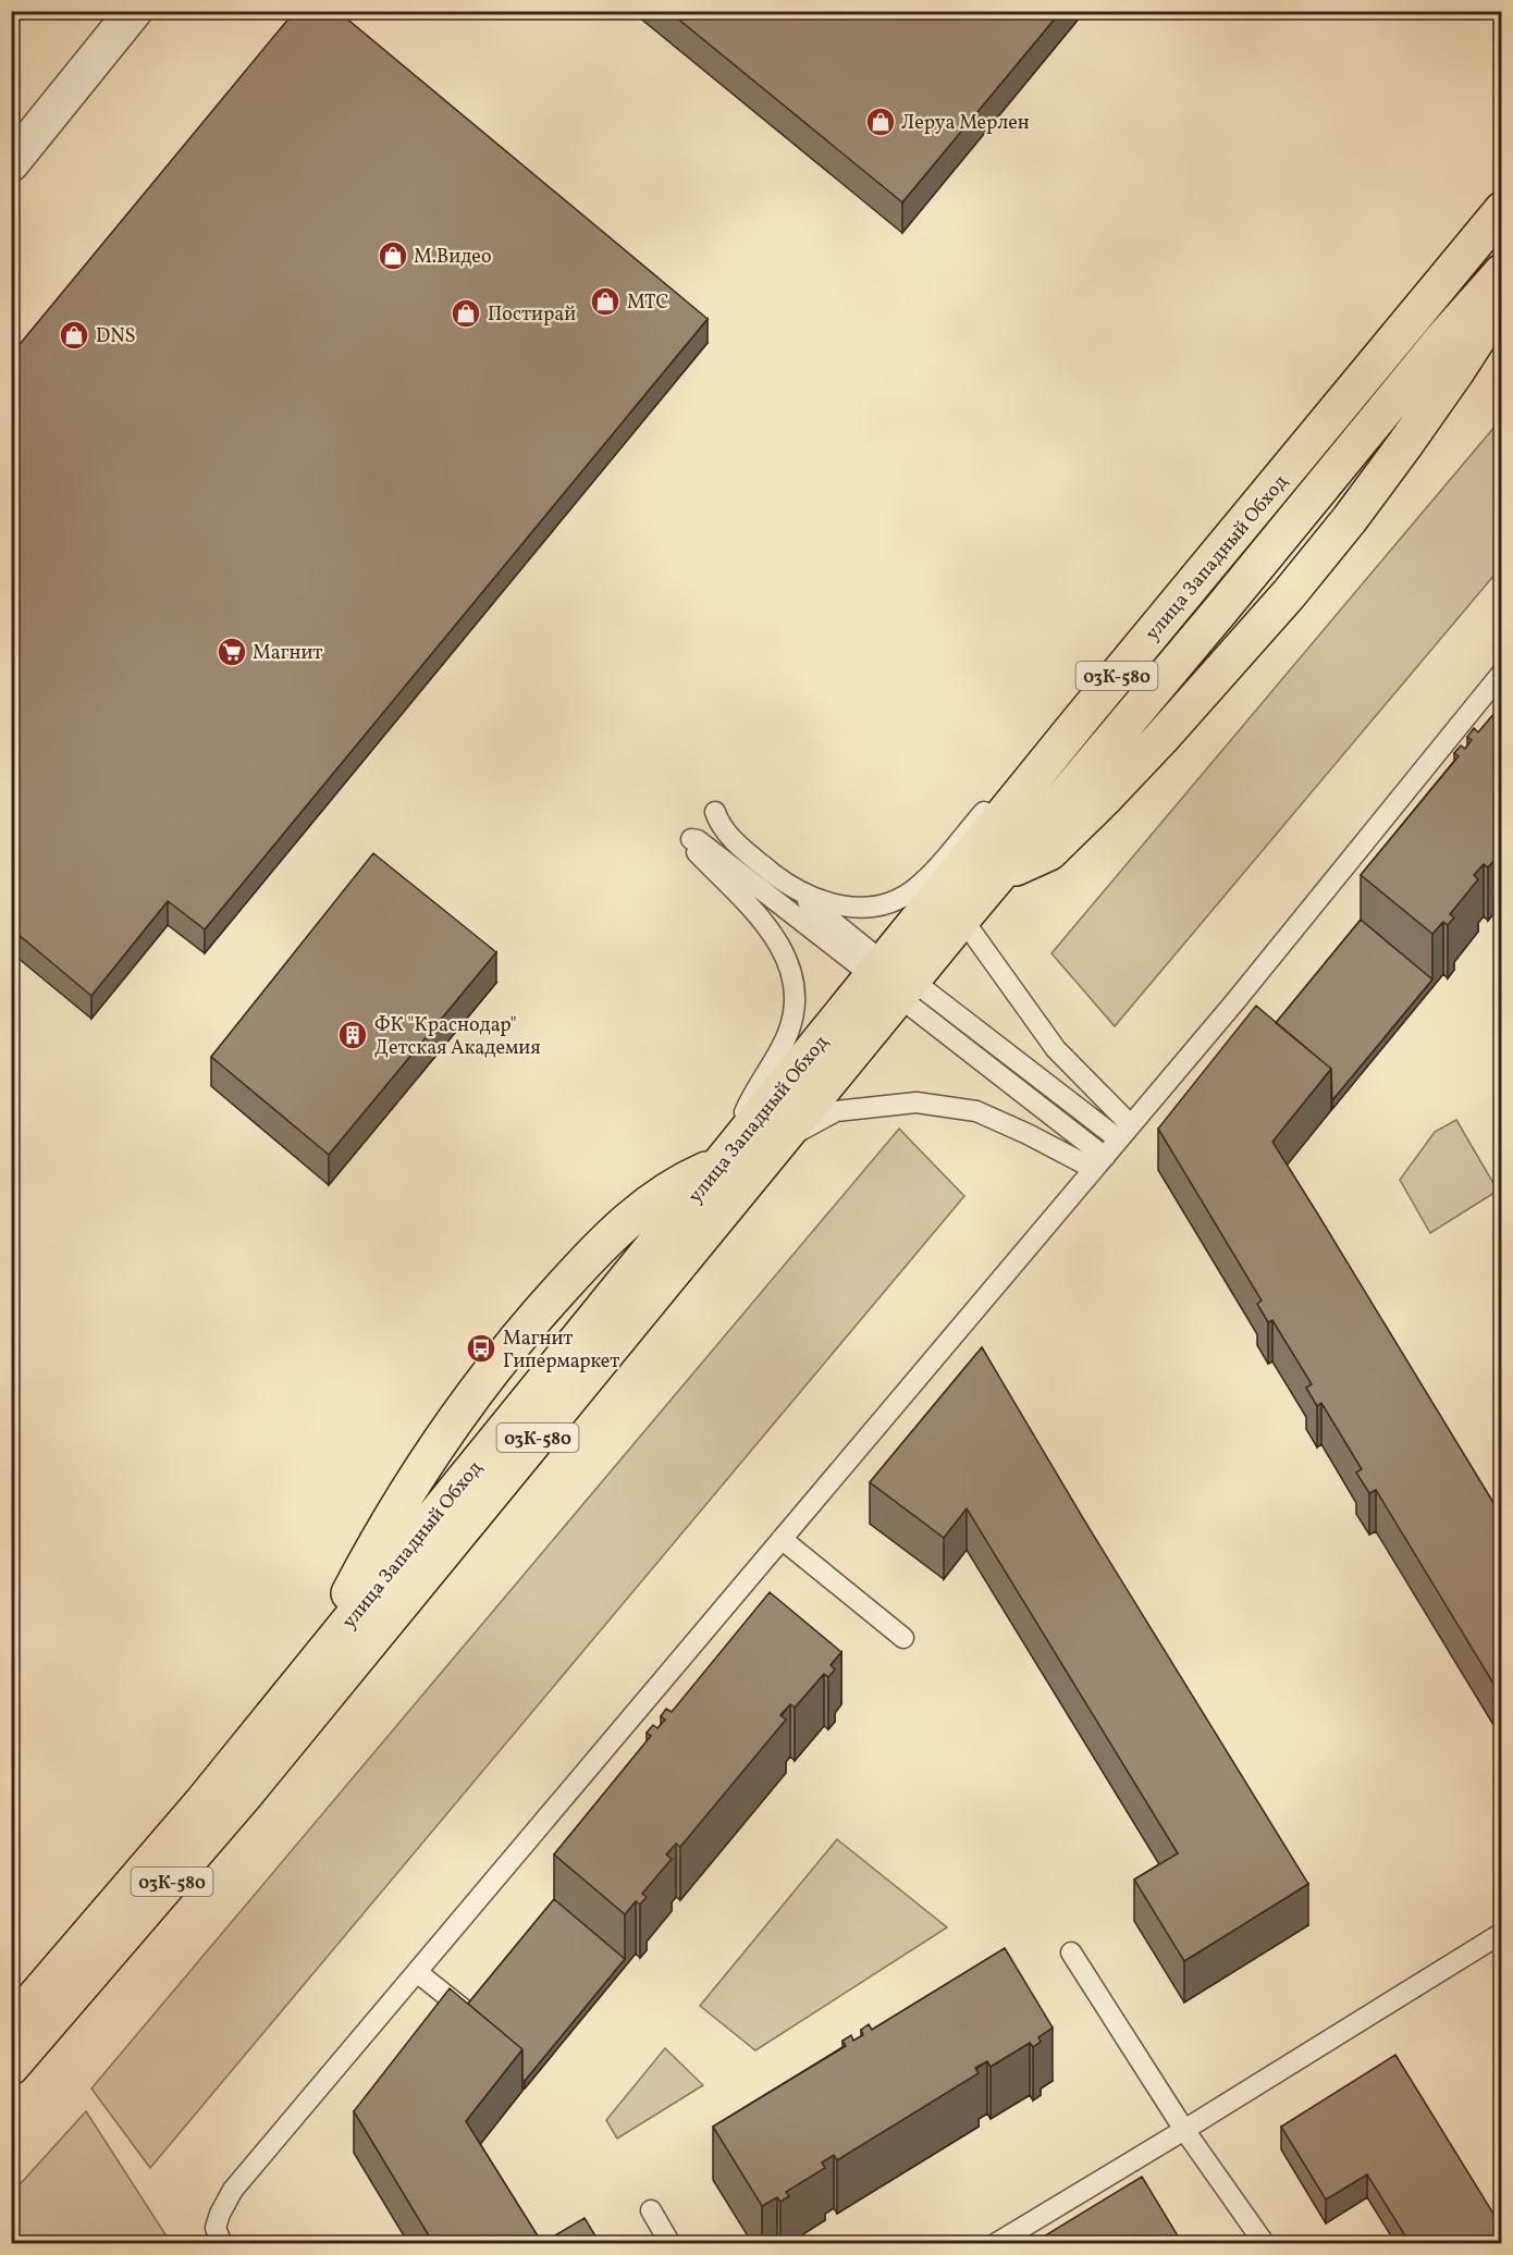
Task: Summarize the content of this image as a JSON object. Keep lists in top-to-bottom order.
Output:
{
  "streets": {
    "highway": ["улица Западный Обход", "03К-580"]
  },
  "places": {
    "shop": [
      "Леруа Мерлен",
      "М.Видео",
      "МТС",
      "Постирай",
      "DNS"
    ],
    "supermarket": ["Магнит"],
    "building": ["ФК \"Краснодар\" Детская Академия"],
    "bus stop": ["Магнит Гипермаркет"]
  }
}
